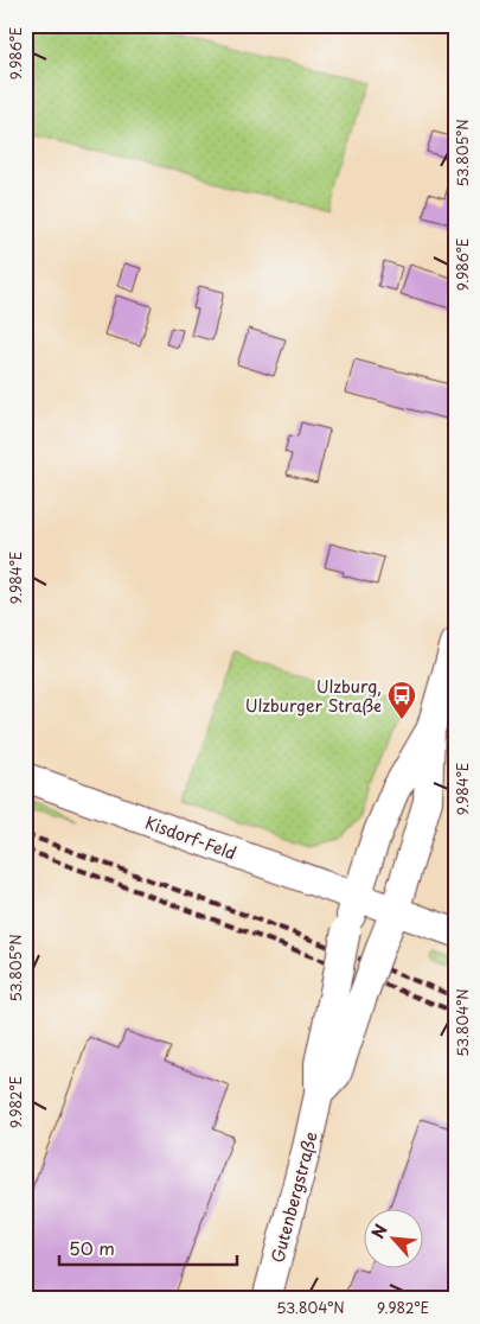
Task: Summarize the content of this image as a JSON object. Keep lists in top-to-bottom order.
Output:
{
  "streets": {
    "main road": ["Kisdorf-Feld", "Gutenbergstraße"]
  },
  "crossings": [
    ["Kisdorf-Feld", "Gutenbergstraße"]
  ],
  "places": {
    "bus stop": ["Ulzburg, Ulzburger Straße"]
  },
  "scale_bar": "50 m",
  "north": "top left",
  "coordinates": [
    "9.986°E",
    "53.805°N",
    "9.984°E",
    "53.804°N",
    "9.982°E"
  ]
}
